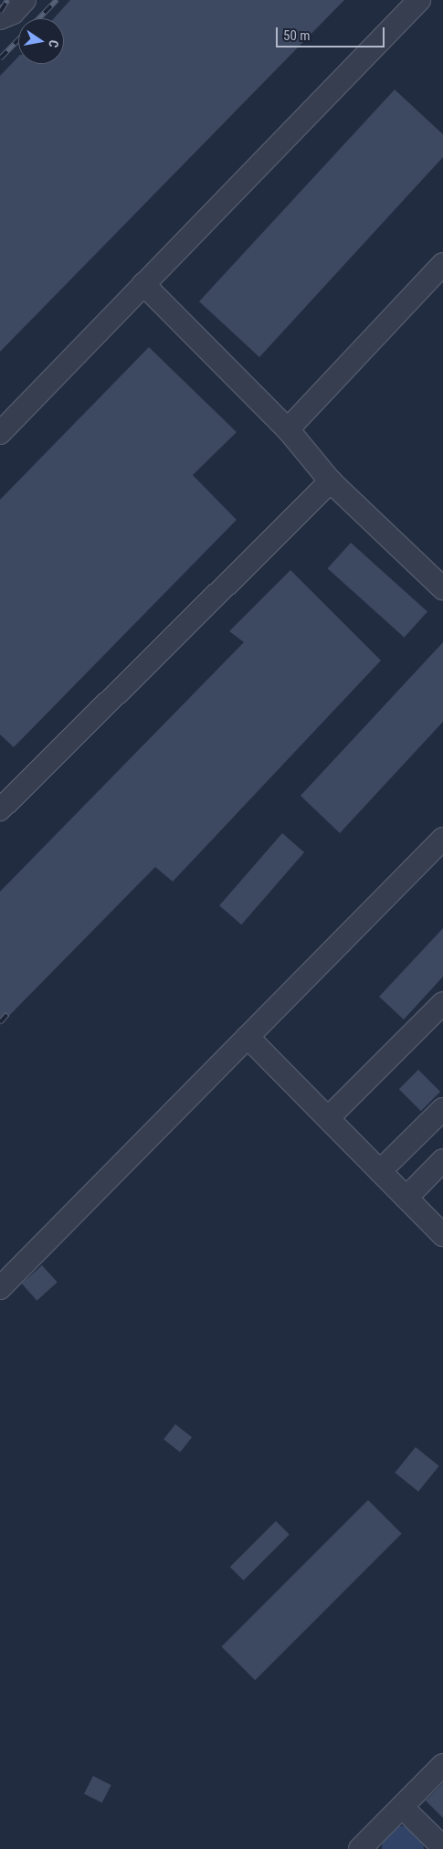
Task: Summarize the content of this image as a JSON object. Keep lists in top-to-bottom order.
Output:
{
  "scale_bar": "50 m",
  "north": "right"
}
